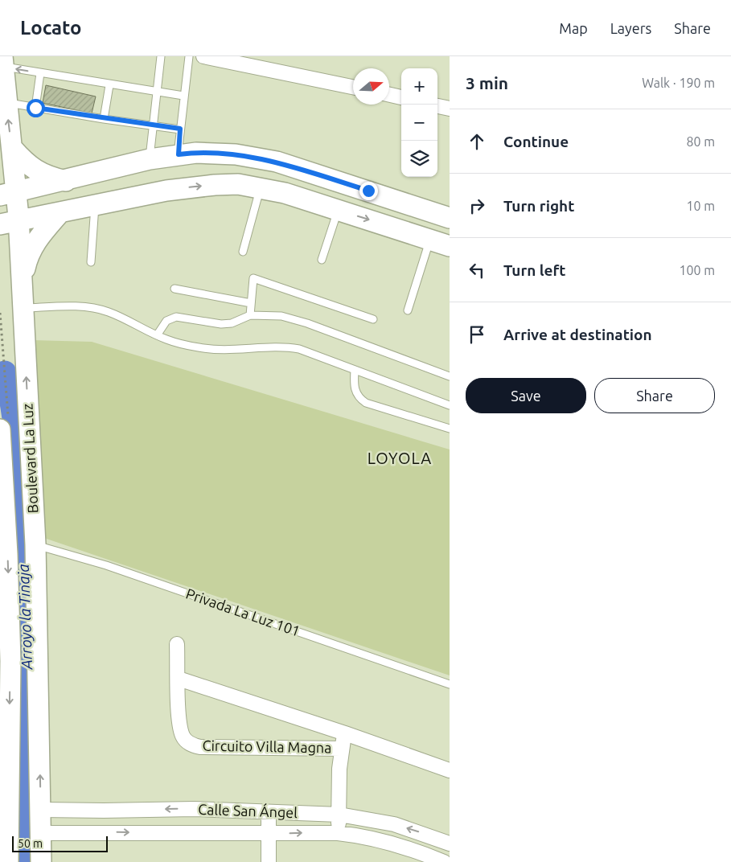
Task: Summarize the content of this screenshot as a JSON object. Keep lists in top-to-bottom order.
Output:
{
  "streets": {
    "main road": ["Boulevard La Luz"],
    "street": ["Circuito Villa Magna", "Calle San Ángel"],
    "lane": ["Privada La Luz 101"]
  },
  "crossings": [
    ["Boulevard La Luz", "Privada La Luz 101"],
    ["Boulevard La Luz", "Calle San Ángel"],
    ["Circuito Villa Magna", "Calle San Ángel"]
  ],
  "districts": ["LOYOLA"],
  "water": ["Arroyo la Tinaja"],
  "scale_bar": "50 m",
  "north": "right",
  "page": {
    "header": "Locato",
    "nav": ["Map", "Layers", "Share"],
    "heading": ["3 min", "Walk · 190 m"],
    "map_buttons": ["+", "−"],
    "list": [
      ["Continue", "80 m"],
      ["Turn right", "10 m"],
      ["Turn left", "100 m"],
      "Arrive at destination"
    ],
    "buttons": ["Save", "Share"],
    "scale": "50 m"
  }
}
